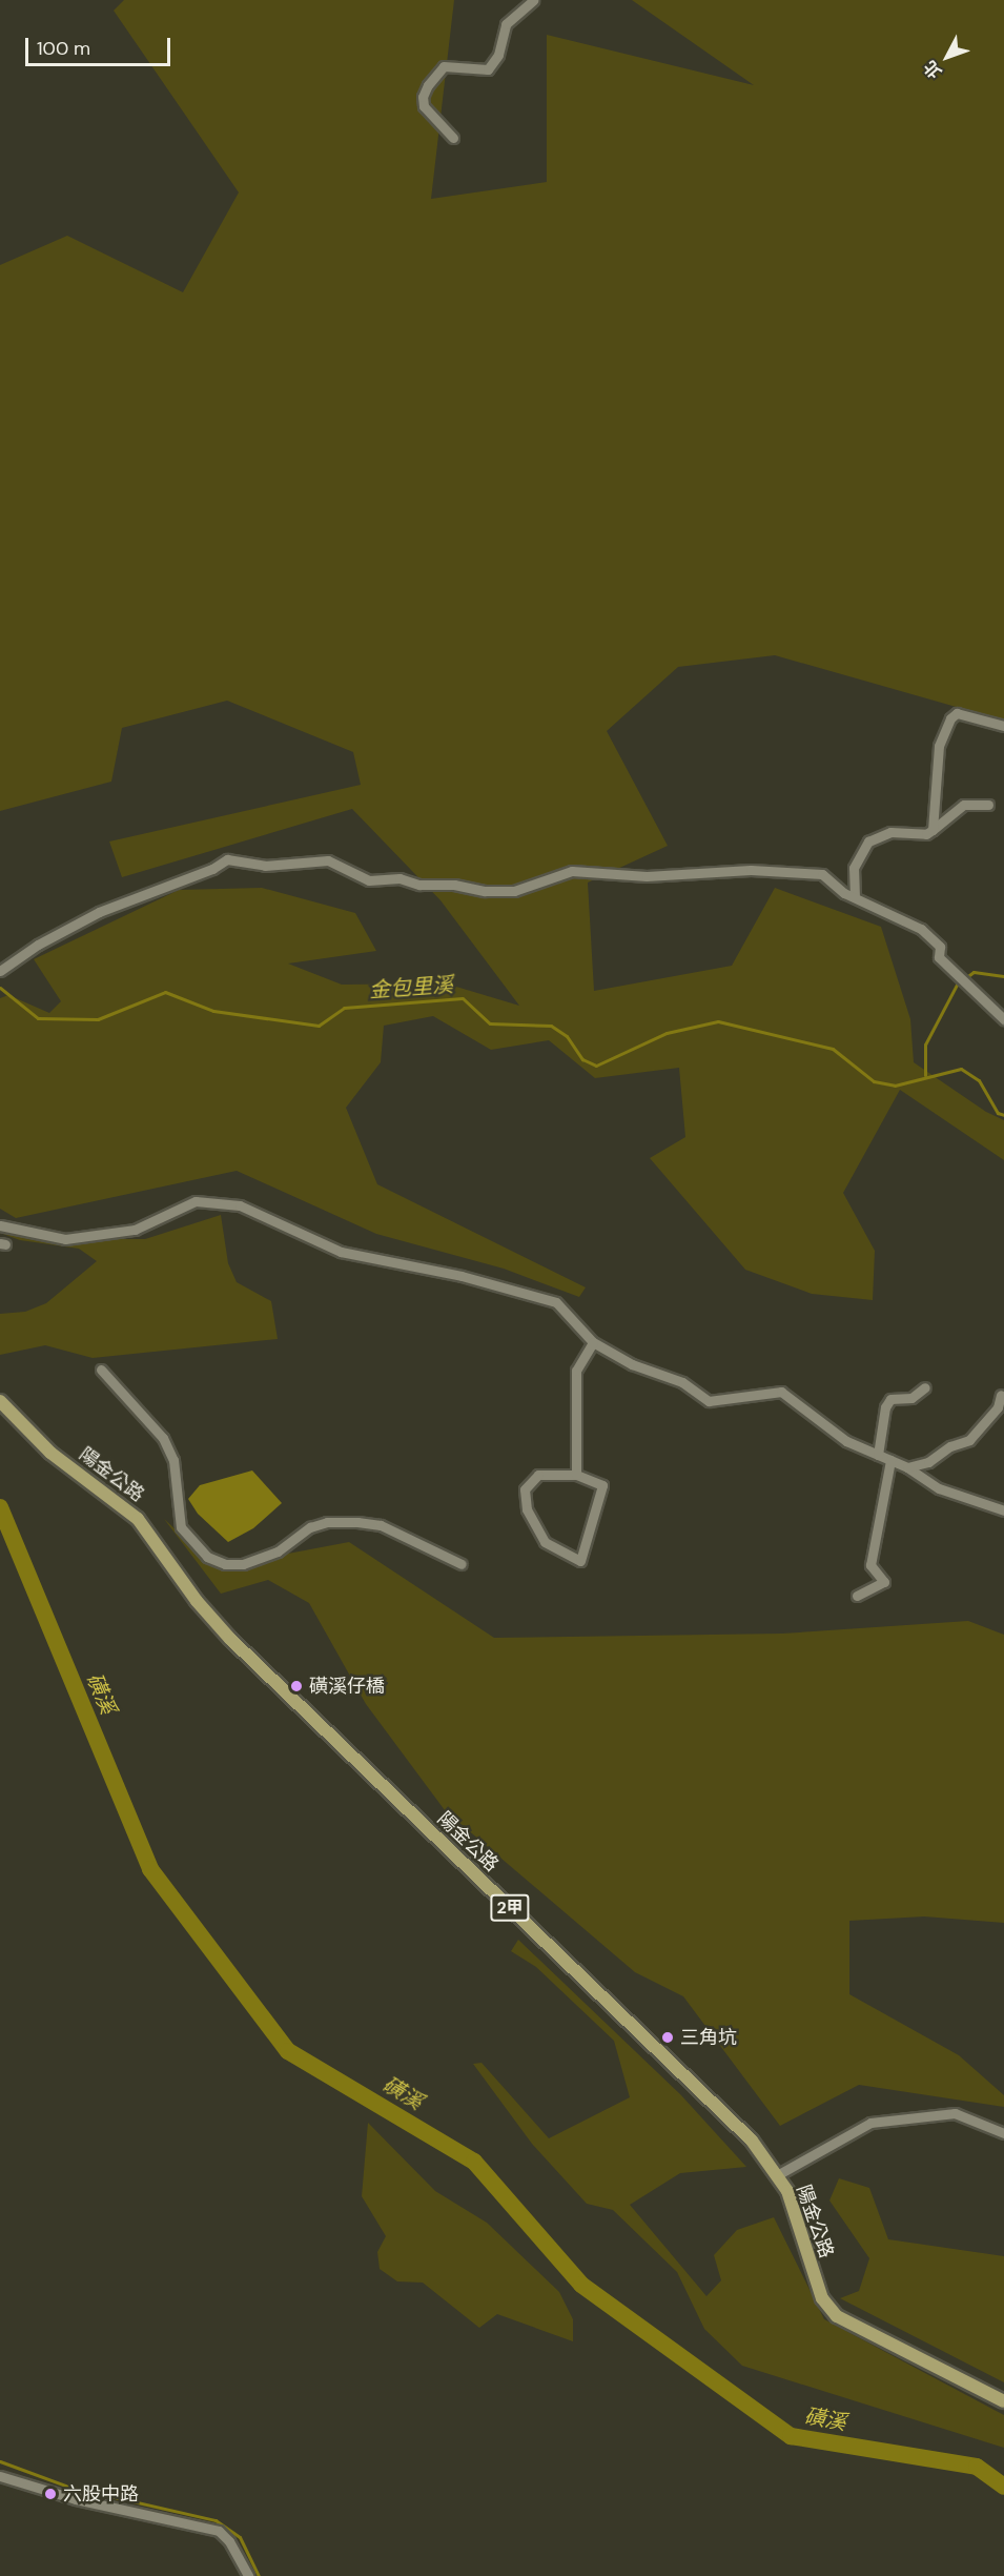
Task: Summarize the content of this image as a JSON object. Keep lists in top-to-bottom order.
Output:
{
  "streets": {
    "main road": ["陽金公路", "2甲"]
  },
  "water": ["金包里溪", "磺溪"],
  "places": ["磺溪仔橋", "三角坑", "六股中路"],
  "scale_bar": "100 m",
  "north": "bottom left"
}
